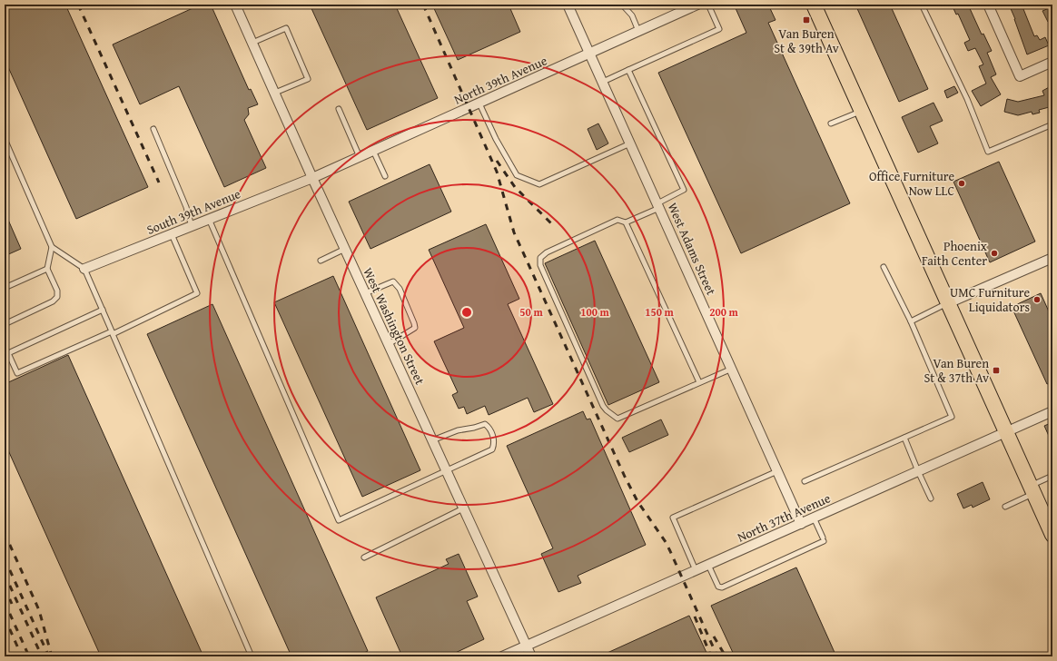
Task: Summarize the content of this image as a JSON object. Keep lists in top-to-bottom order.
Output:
{
  "streets": {
    "street": [
      "North 39th Avenue",
      "South 39th Avenue",
      "West Adams Street",
      "West Washington Street",
      "North 37th Avenue"
    ]
  },
  "crossings": [
    ["North 39th Avenue", "South 39th Avenue"],
    ["North 39th Avenue", "West Adams Street"],
    ["North 39th Avenue", "West Washington Street"],
    ["South 39th Avenue", "West Washington Street"],
    ["West Adams Street", "North 37th Avenue"],
    ["West Washington Street", "North 37th Avenue"]
  ],
  "places": {
    "transit": ["Van Buren St & 39th Av", "Van Buren St & 37th Av"],
    "other": ["Office Furniture Now LLC", "Phoenix Faith Center", "UMC Furniture Liquidators"]
  },
  "rings": [
    "50 m",
    "100 m",
    "150 m",
    "200 m"
  ]
}
